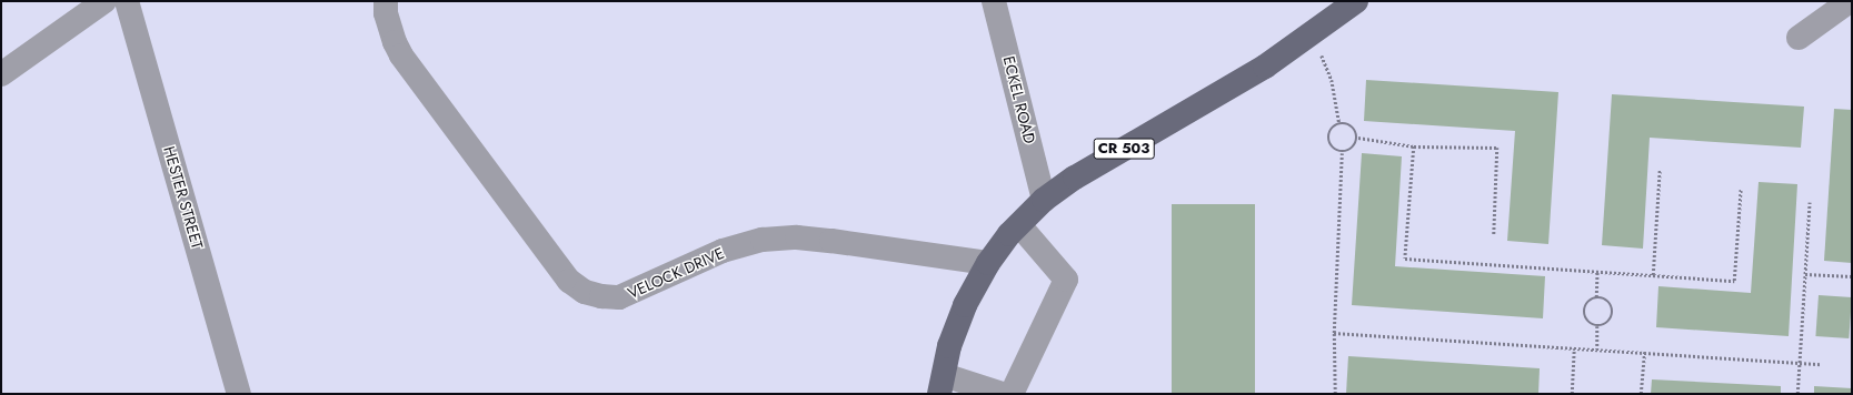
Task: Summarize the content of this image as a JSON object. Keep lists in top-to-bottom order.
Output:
{
  "streets": {
    "main road": ["CR 503"],
    "street": ["ECKEL ROAD", "HESTER STREET", "VELOCK DRIVE"]
  },
  "crossings": [
    ["ECKEL ROAD", "CR 503"],
    ["CR 503", "VELOCK DRIVE"]
  ]
}
